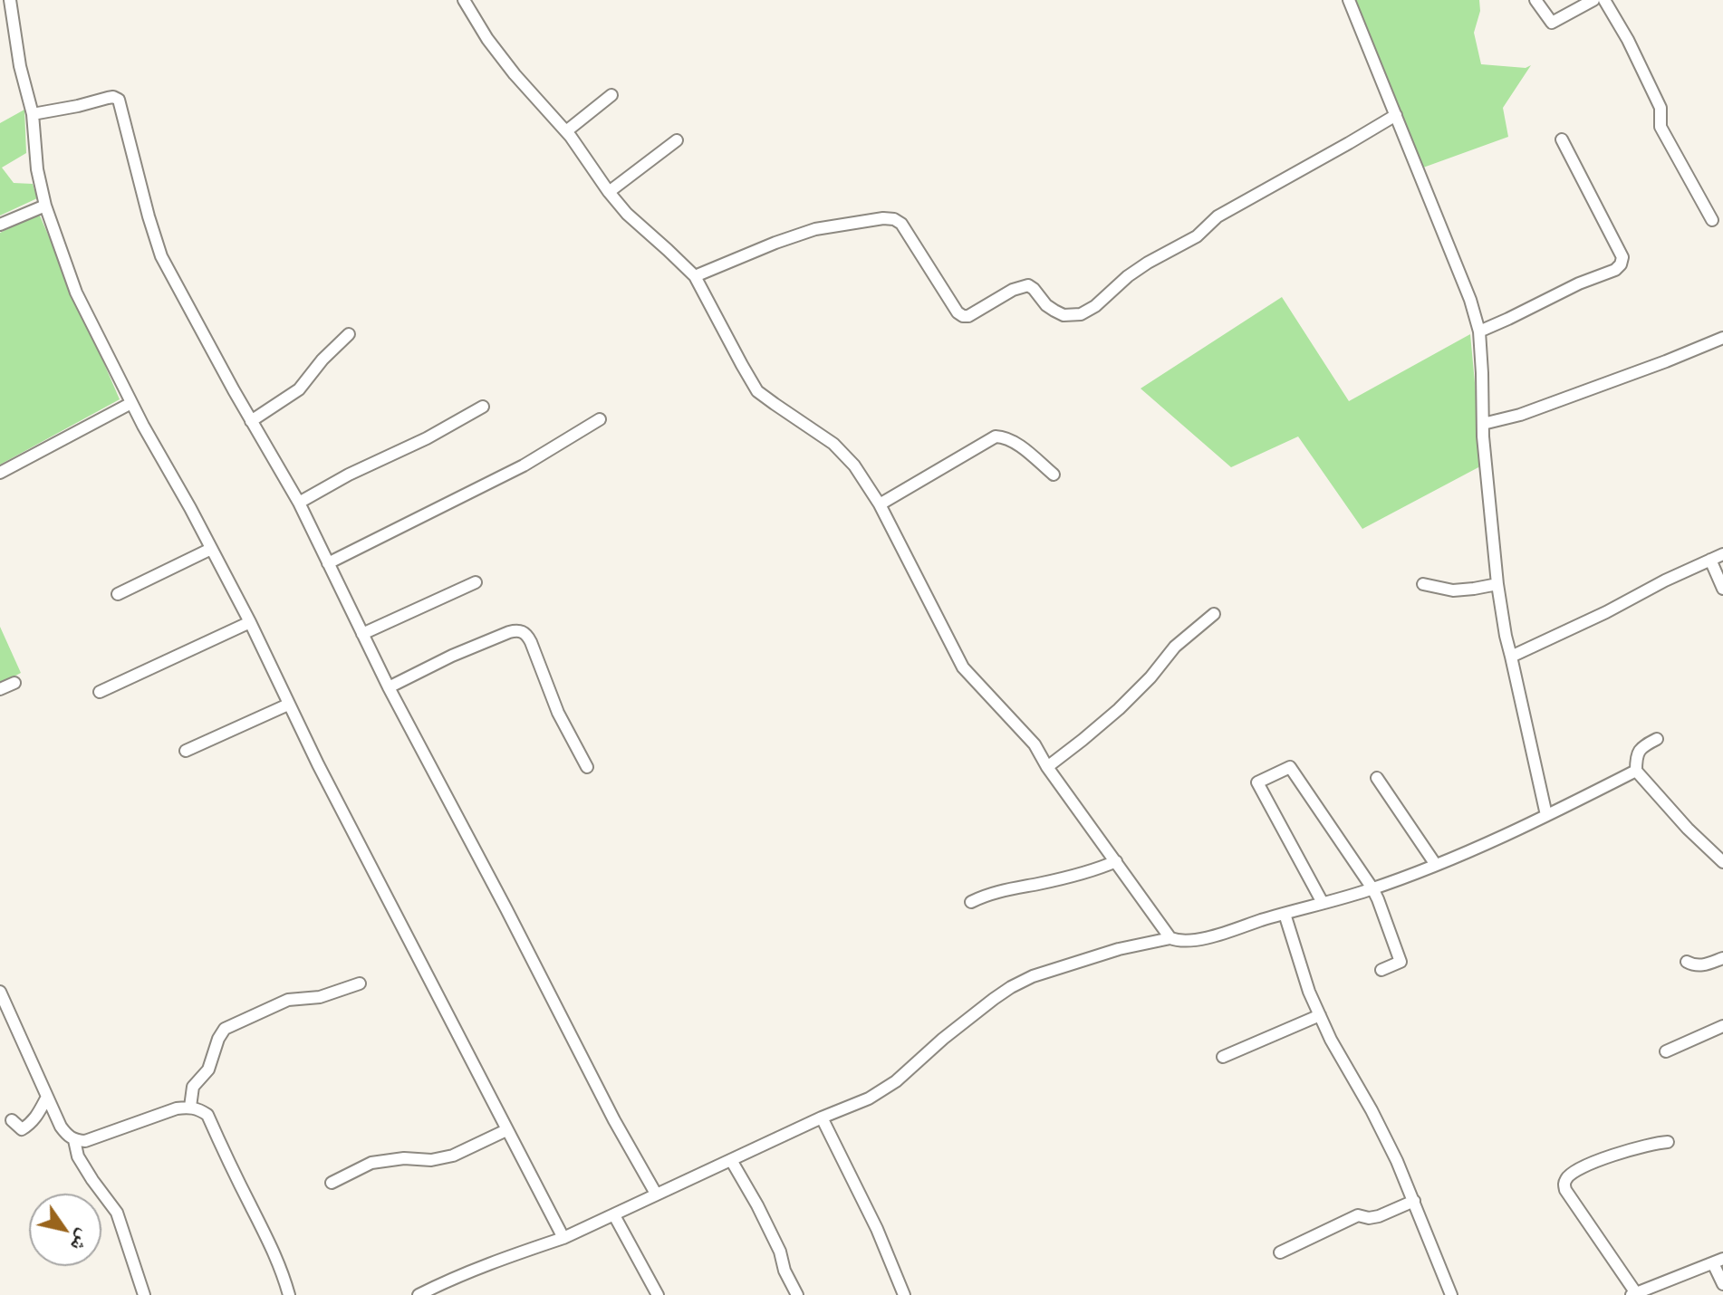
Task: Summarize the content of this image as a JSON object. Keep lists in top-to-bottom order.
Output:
{
  "north": "bottom right"
}
